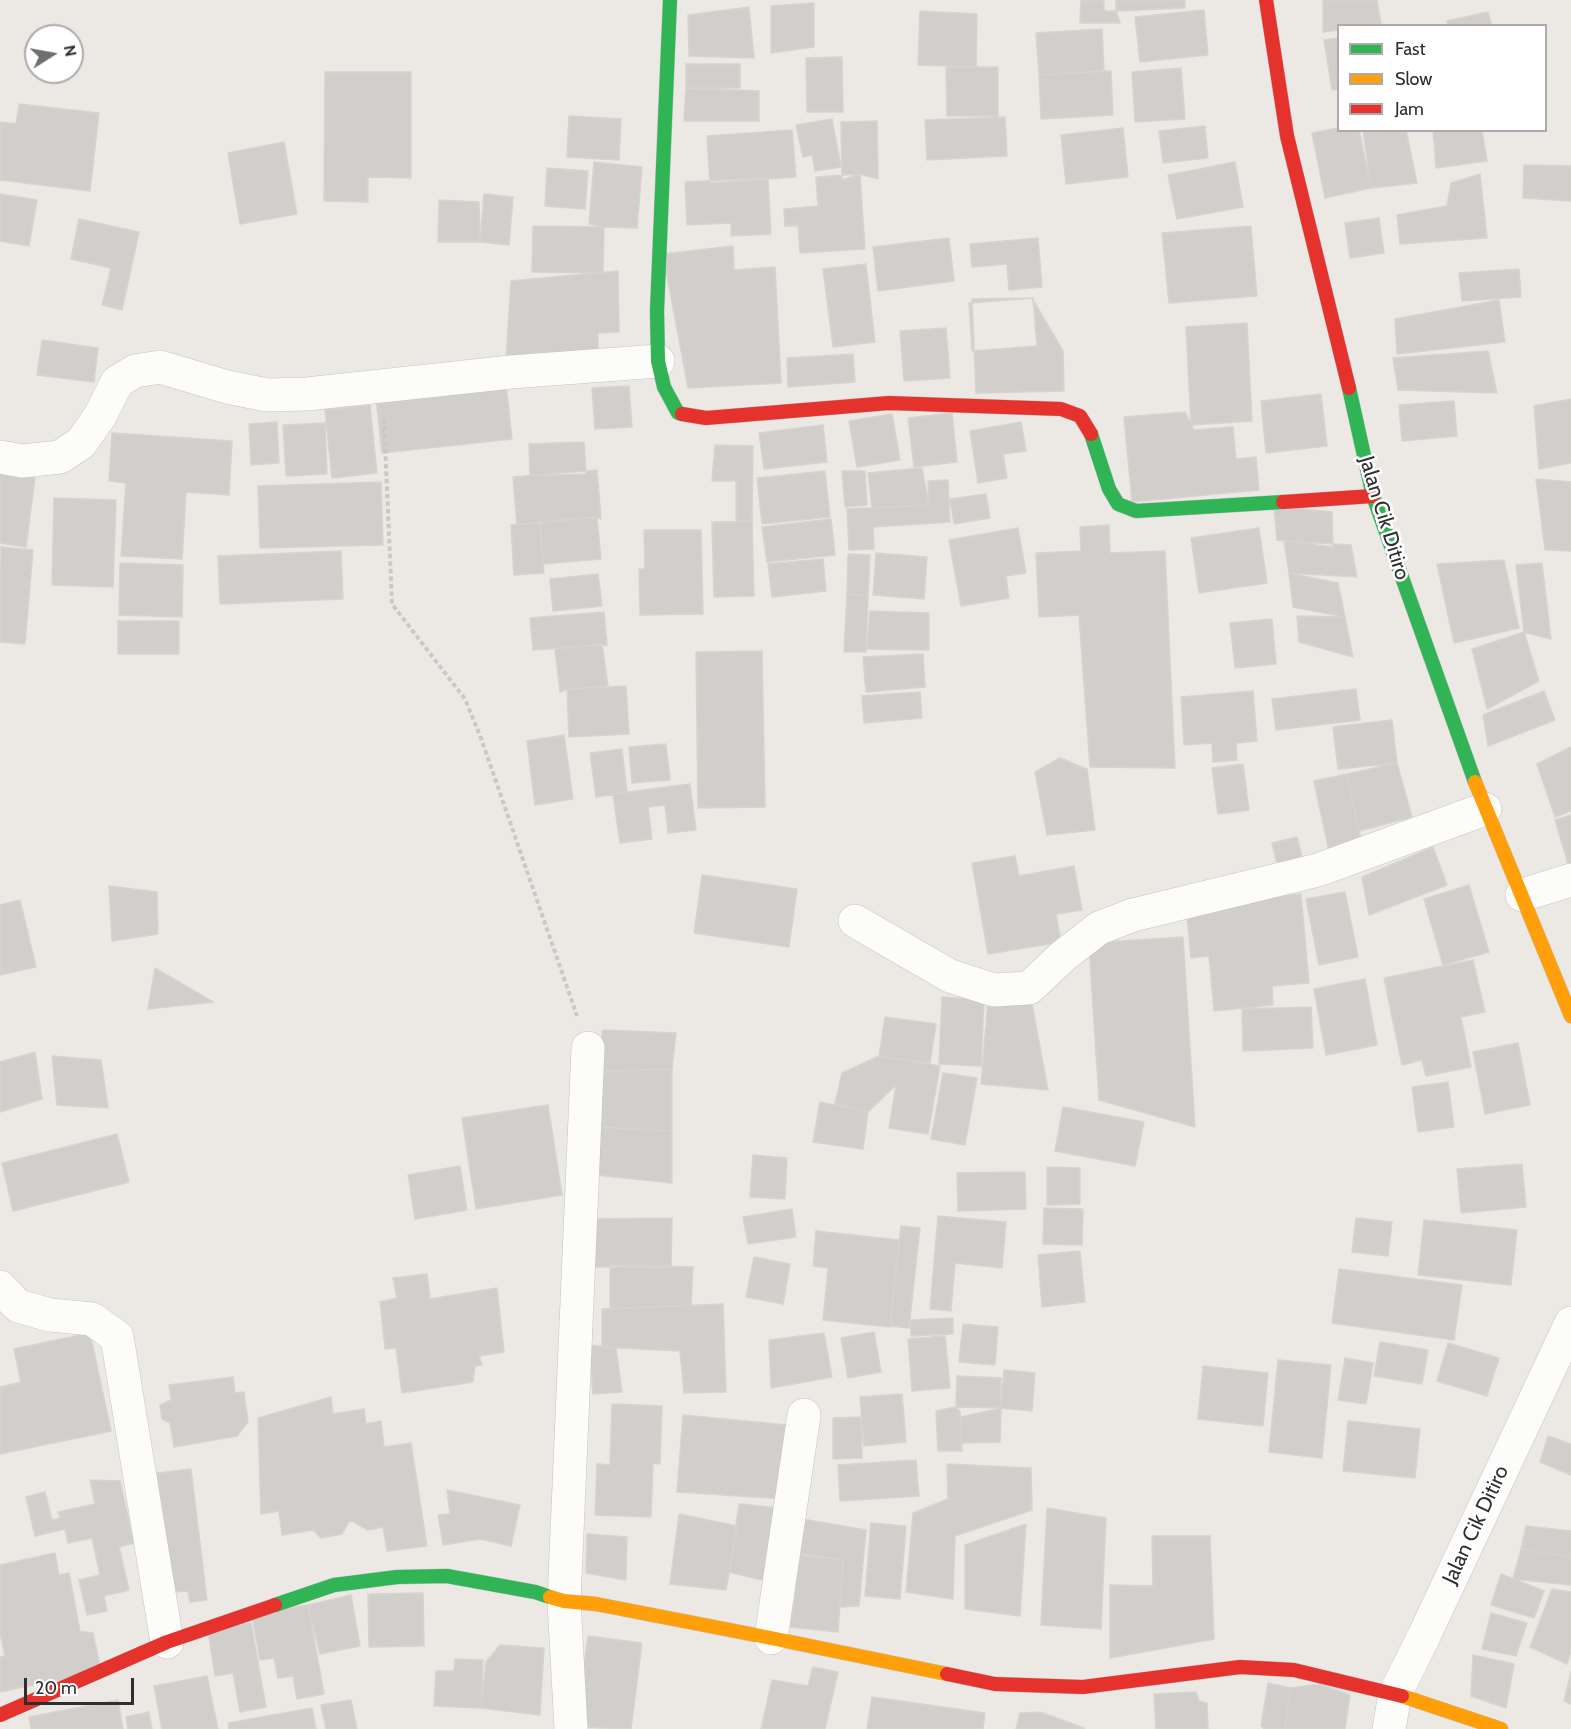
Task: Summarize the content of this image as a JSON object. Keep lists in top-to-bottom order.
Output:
{
  "streets": {
    "street": ["Jalan Cik Ditiro"]
  },
  "legend": ["Fast", "Slow", "Jam"],
  "scale_bar": "20 m",
  "north": "right"
}
